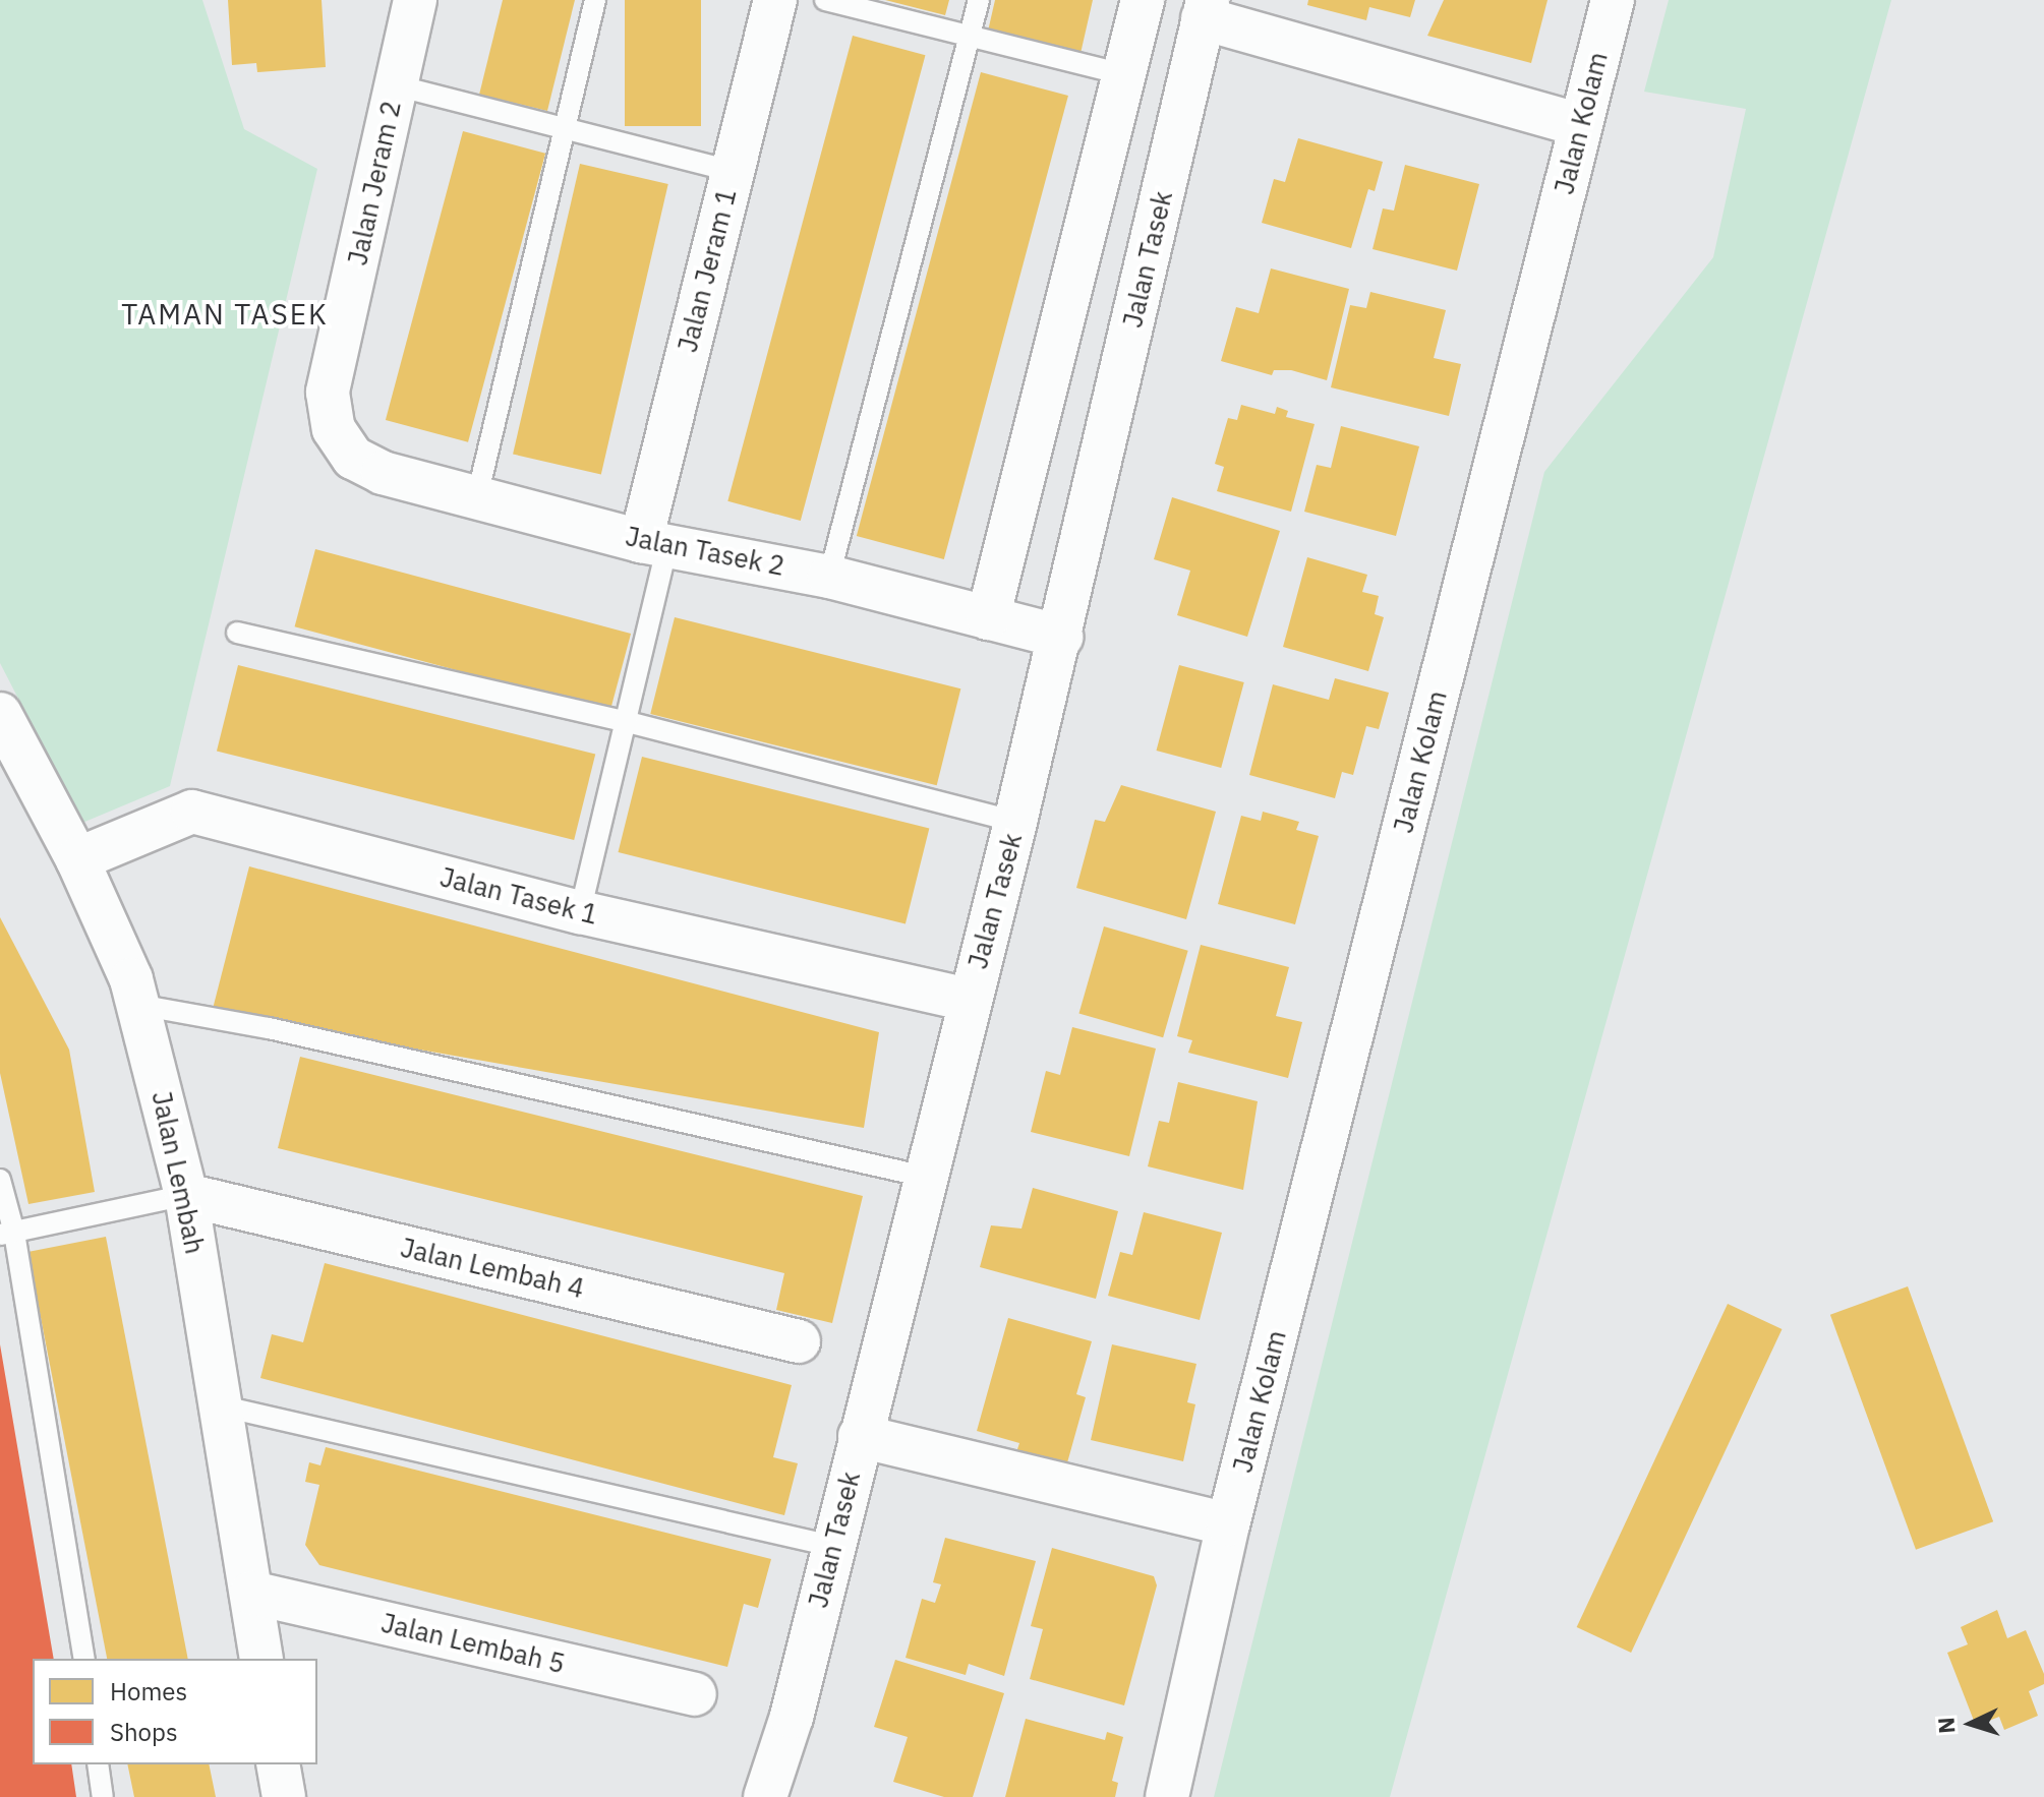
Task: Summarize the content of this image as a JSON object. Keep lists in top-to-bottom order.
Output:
{
  "streets": {
    "street": [
      "Jalan Kolam",
      "Jalan Jeram 2",
      "Jalan Tasek",
      "Jalan Jeram 1",
      "Jalan Tasek 2",
      "Jalan Tasek 1",
      "Jalan Lembah",
      "Jalan Lembah 4",
      "Jalan Lembah 5"
    ]
  },
  "crossings": [
    ["Jalan Jeram 2", "Jalan Tasek 2"],
    ["Jalan Tasek", "Jalan Tasek 2"],
    ["Jalan Tasek", "Jalan Tasek 1"],
    ["Jalan Jeram 1", "Jalan Tasek 2"],
    ["Jalan Tasek 1", "Jalan Lembah"],
    ["Jalan Lembah", "Jalan Lembah 4"],
    ["Jalan Lembah", "Jalan Lembah 5"]
  ],
  "districts": ["TAMAN TASEK"],
  "legend": ["Homes", "Shops"],
  "north": "left"
}
